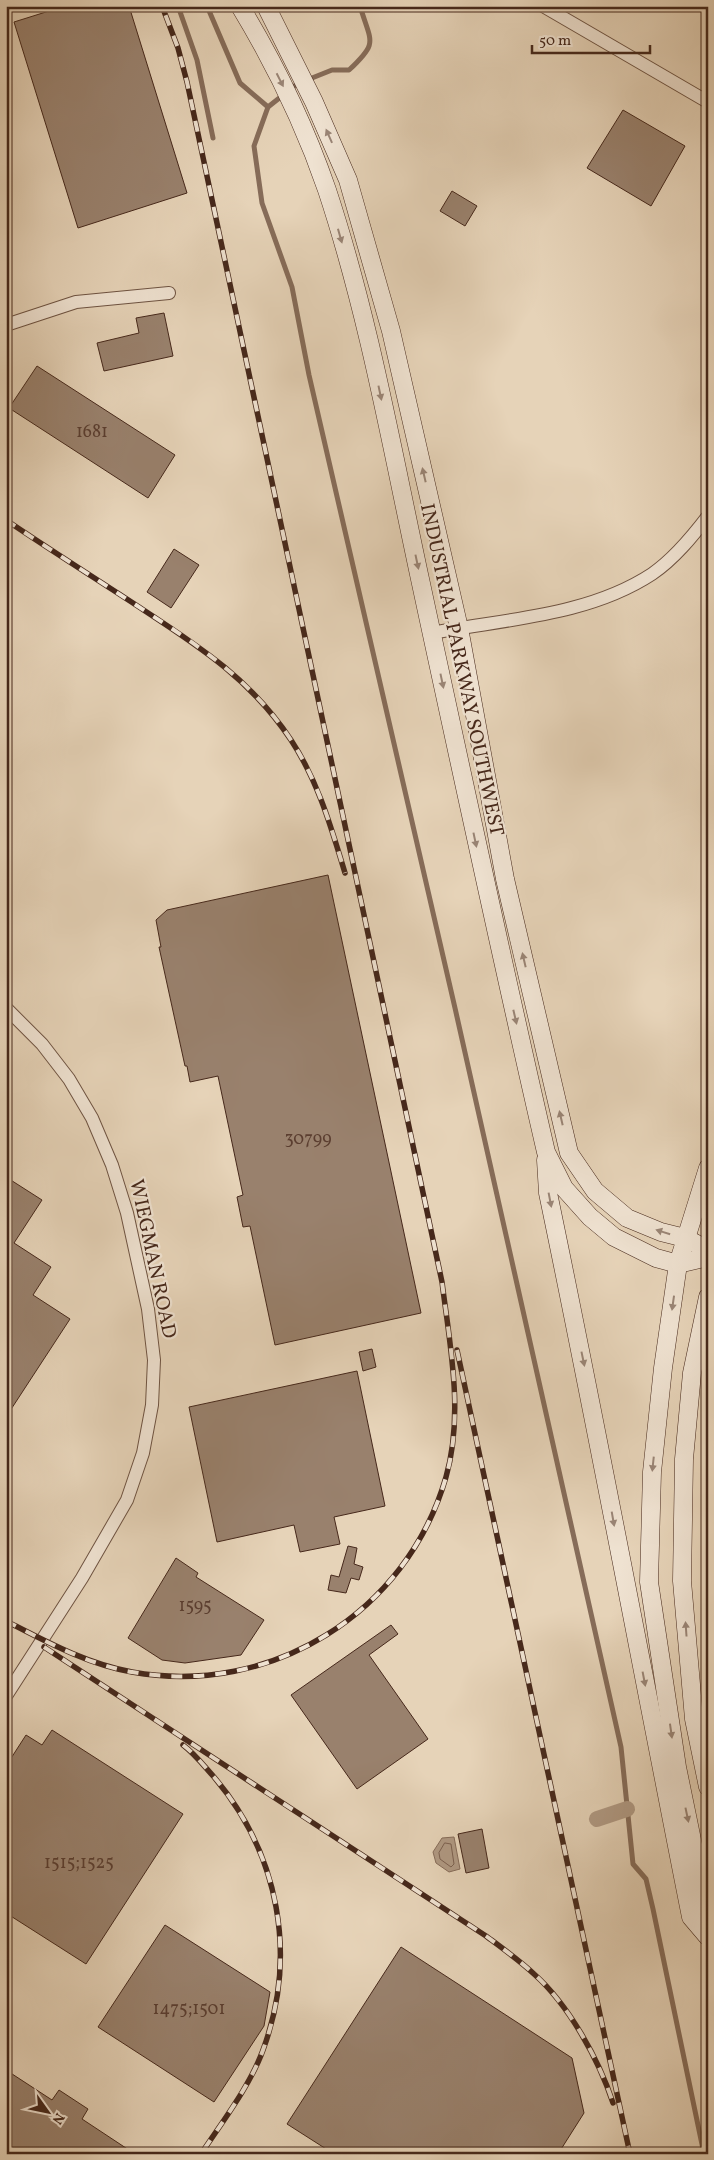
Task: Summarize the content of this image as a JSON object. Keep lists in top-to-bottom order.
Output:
{
  "streets": {
    "main road": ["INDUSTRIAL PARKWAY SOUTHWEST"],
    "street": ["WIEGMAN ROAD"]
  },
  "house_numbers": [
    "1681",
    "30799",
    "1595",
    "1515;1525",
    "1475;1501"
  ],
  "scale_bar": "50 m",
  "north": "bottom right"
}
